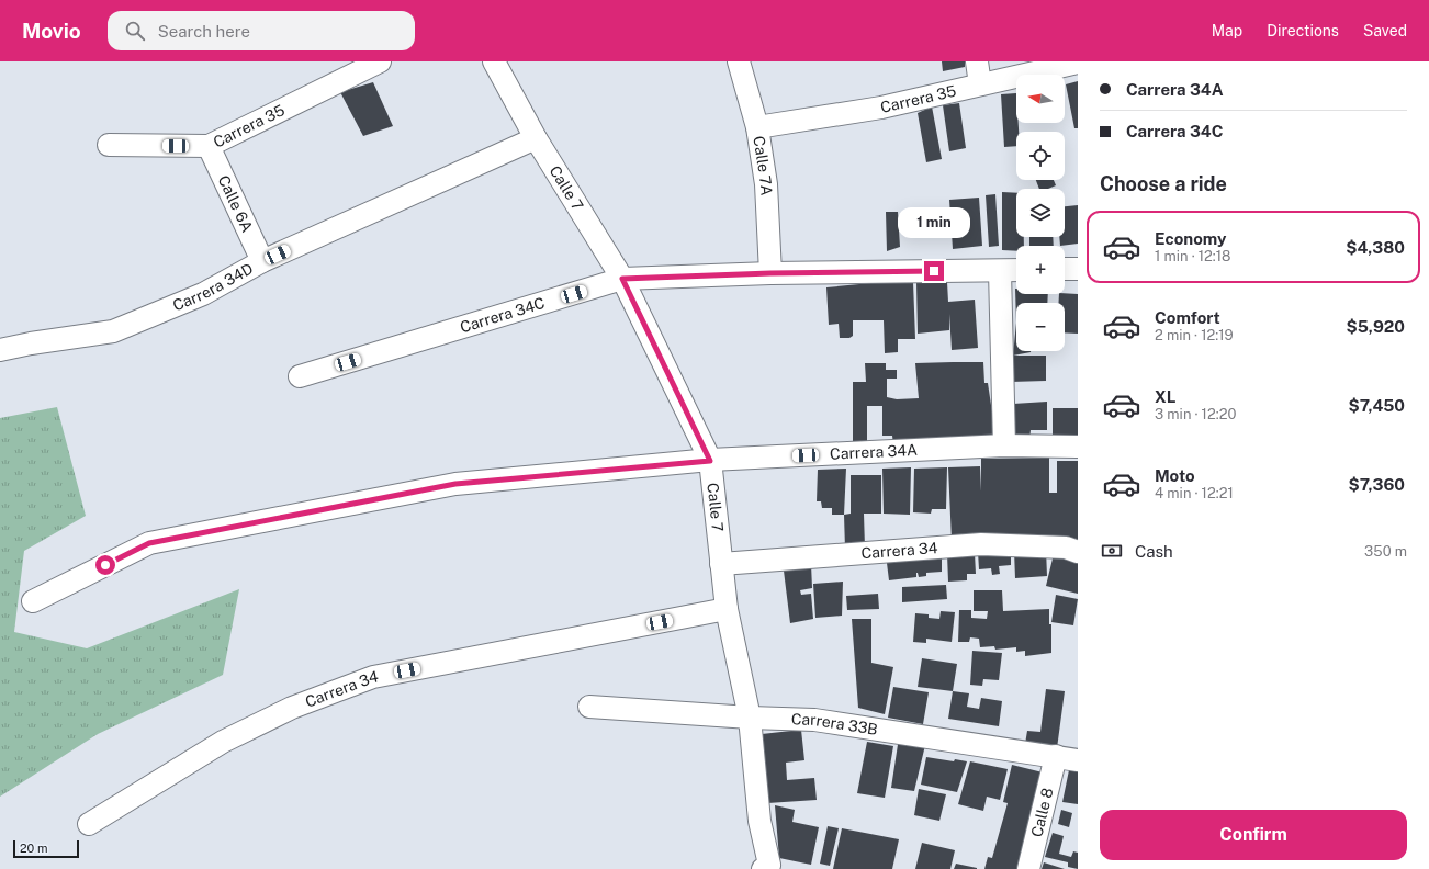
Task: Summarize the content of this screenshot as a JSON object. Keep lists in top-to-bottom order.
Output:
{
  "streets": {
    "street": [
      "Carrera 35",
      "Calle 7A",
      "Calle 7",
      "Calle 6A",
      "Carrera 34D",
      "Carrera 34C",
      "Carrera 34A",
      "Carrera 34",
      "Carrera 33B",
      "Calle 8"
    ]
  },
  "crossings": [
    ["Carrera 35", "Calle 7A"],
    ["Carrera 35", "Calle 6A"],
    ["Calle 7A", "Carrera 34C"],
    ["Calle 7", "Carrera 34D"],
    ["Calle 7", "Carrera 34C"],
    ["Calle 7", "Carrera 34A"],
    ["Calle 7", "Carrera 34"],
    ["Calle 7", "Carrera 33B"],
    ["Calle 6A", "Carrera 34D"],
    ["Carrera 33B", "Calle 8"]
  ],
  "scale_bar": "20 m",
  "north": "left",
  "page": {
    "header": "Movio",
    "search": "Search here",
    "nav": ["Map", "Directions", "Saved"],
    "banner": ["Carrera 34A", "Carrera 34C"],
    "map_buttons": ["+", "−"],
    "heading": "Choose a ride",
    "bubble": "1 min",
    "list": [
      {
        "name": "Economy",
        "note": "1 min · 12:18",
        "value": "$4,380"
      },
      {
        "name": "Comfort",
        "note": "2 min · 12:19",
        "value": "$5,920"
      },
      {
        "name": "XL",
        "note": "3 min · 12:20",
        "value": "$7,450"
      },
      {
        "name": "Moto",
        "note": "4 min · 12:21",
        "value": "$7,360"
      }
    ],
    "pay": ["Cash", "350 m"],
    "buttons": "Confirm",
    "scale": "20 m"
  }
}
